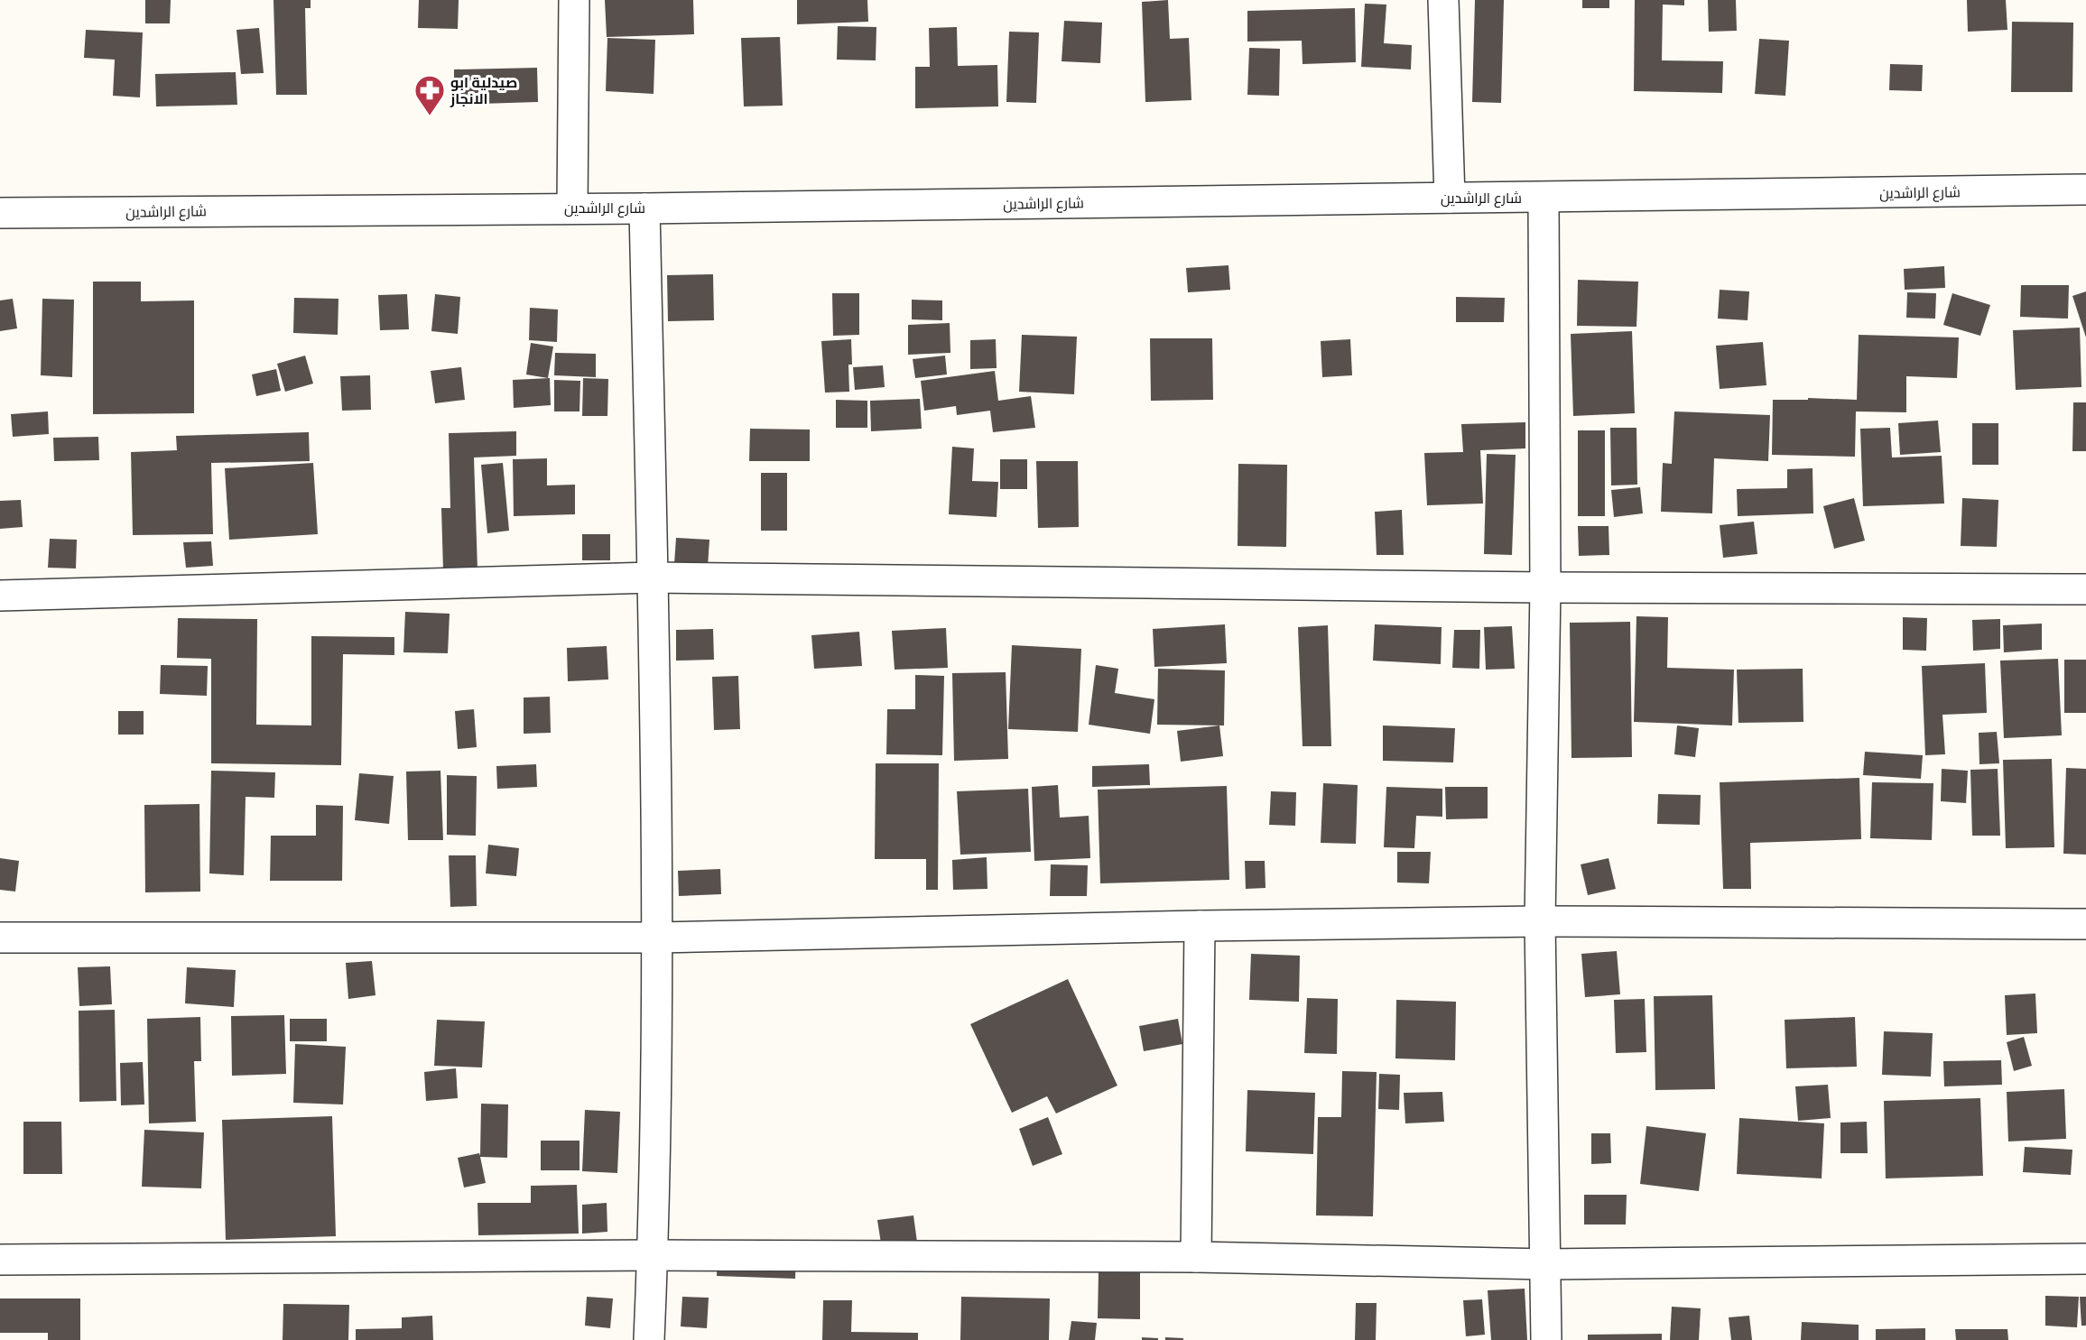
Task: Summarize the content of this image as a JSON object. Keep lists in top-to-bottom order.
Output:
{
  "streets": {
    "street": ["شارع الراشدين"]
  },
  "places": {
    "pharmacy": ["صيدلية ابو الانجاز"]
  }
}
